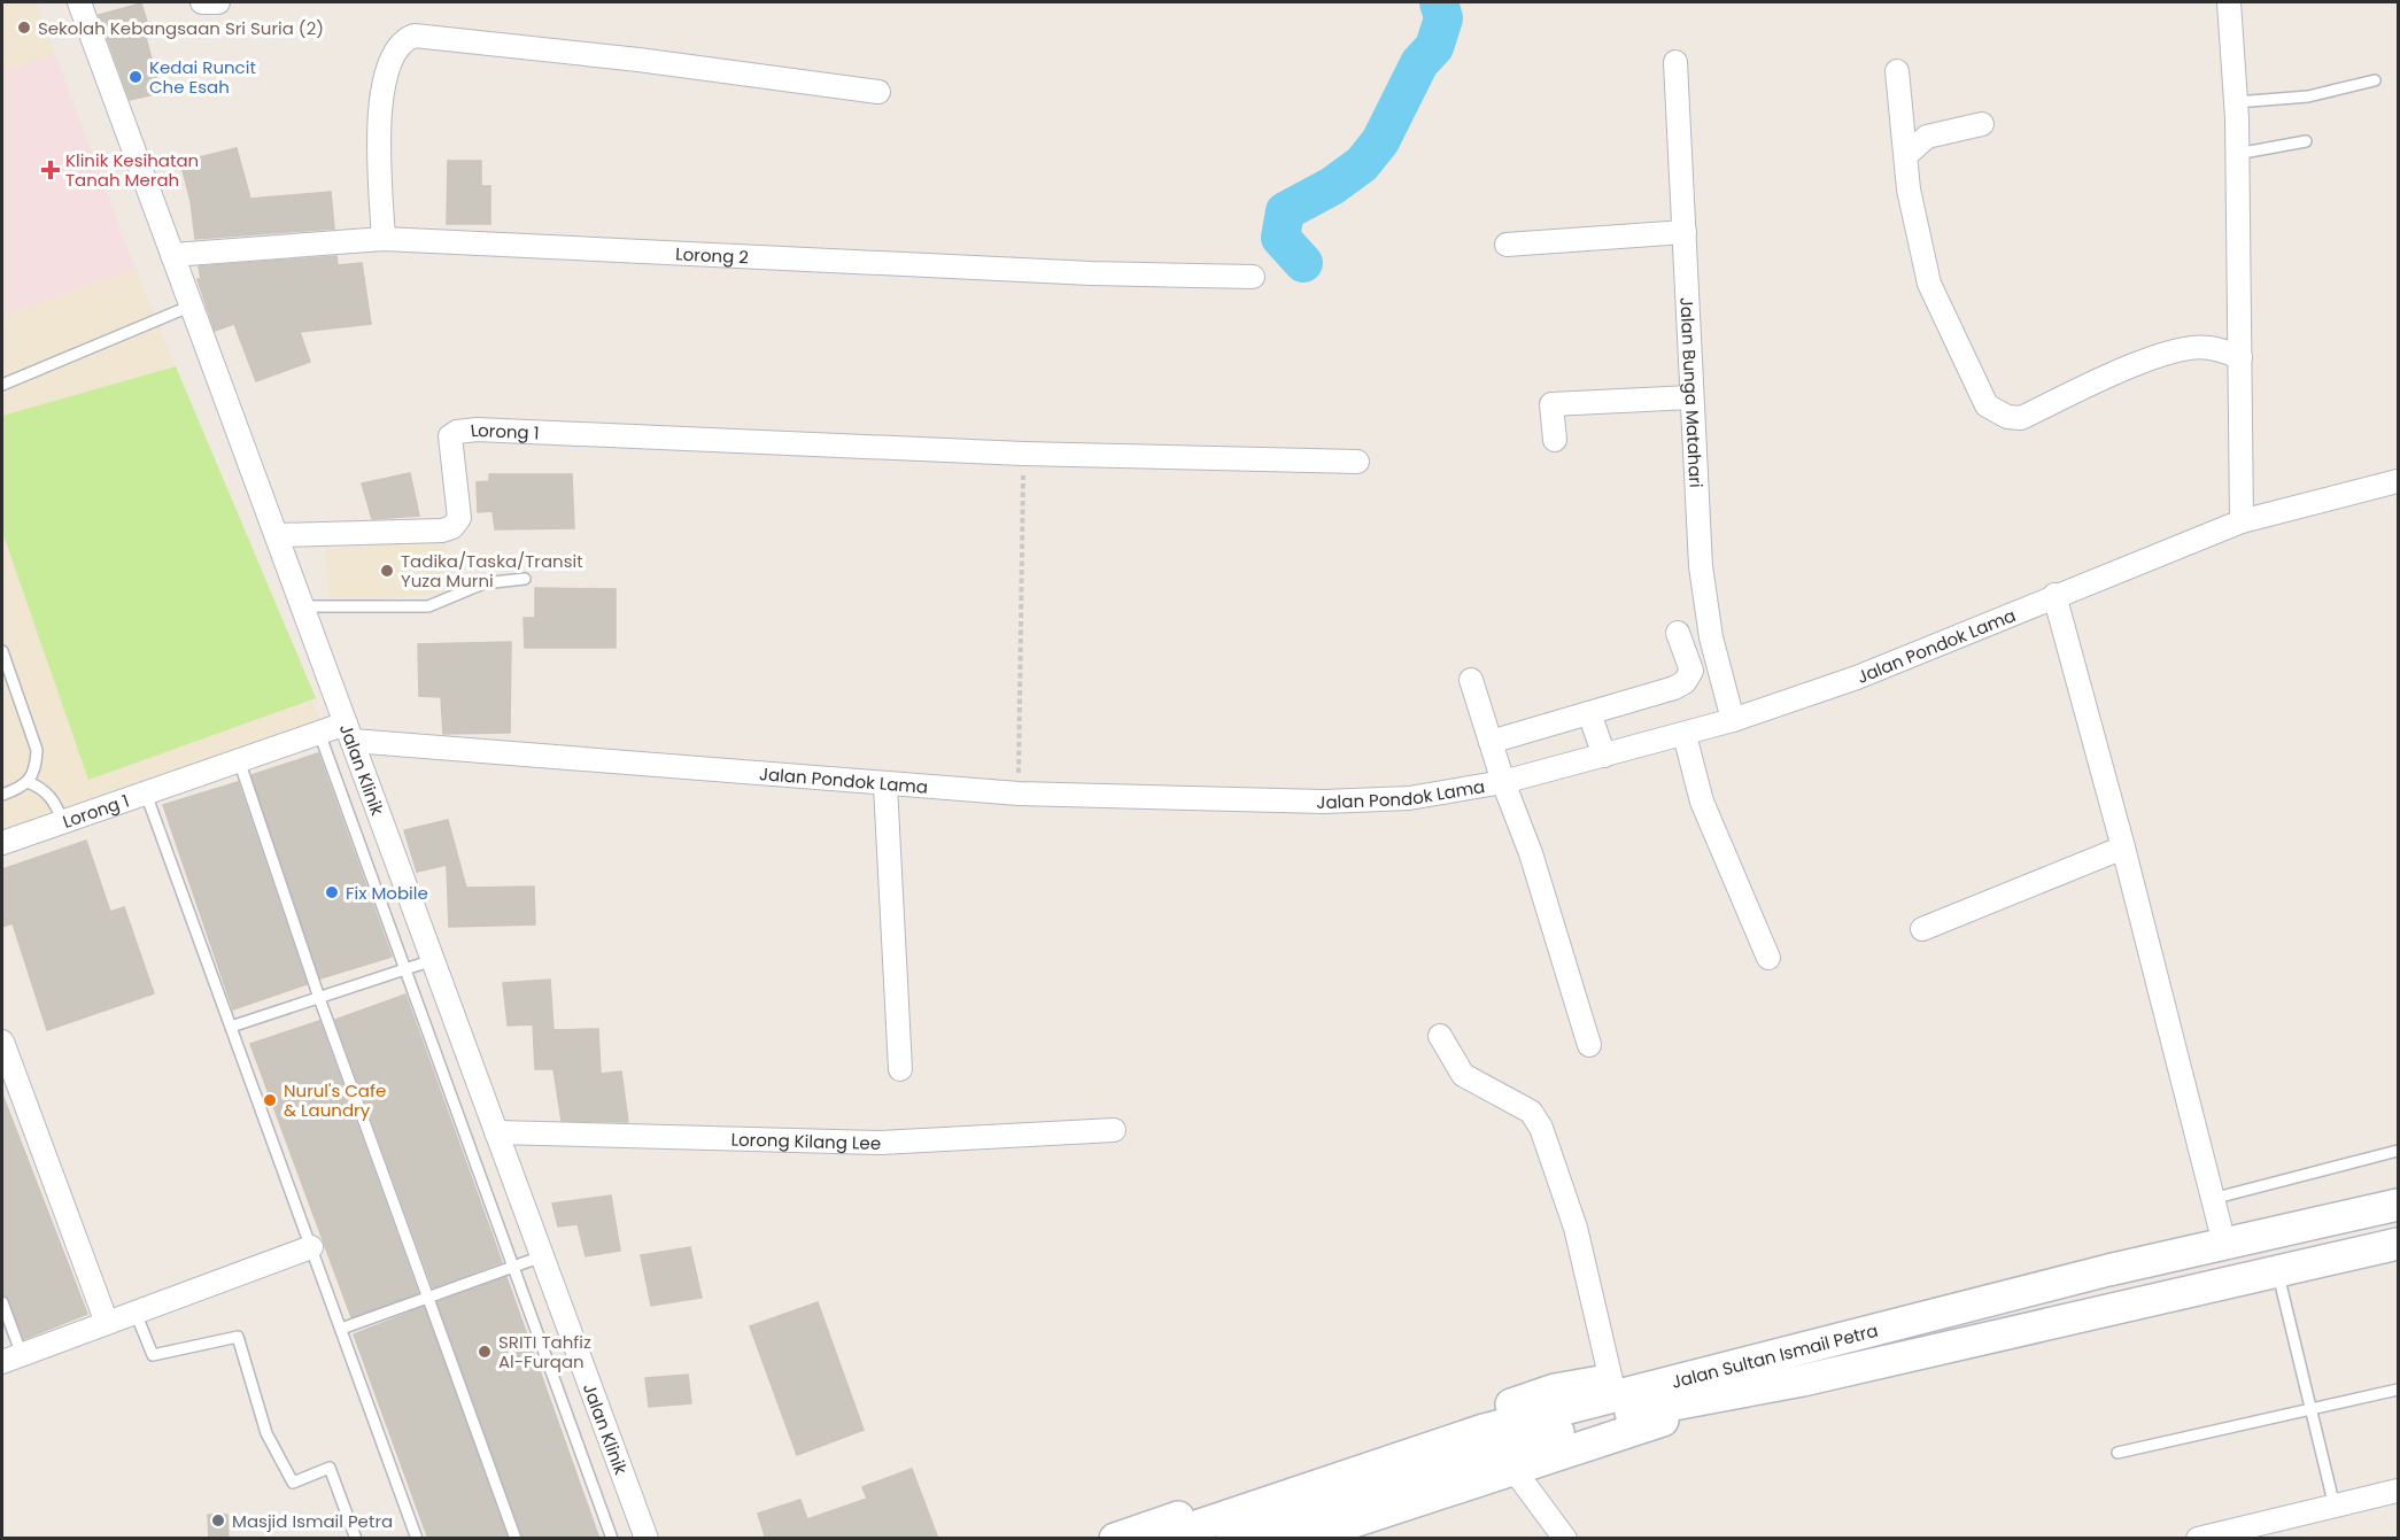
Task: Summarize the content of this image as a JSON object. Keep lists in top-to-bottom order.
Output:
{
  "streets": {
    "main road": ["Jalan Sultan Ismail Petra"],
    "street": [
      "Lorong 2",
      "Jalan Bunga Matahari",
      "Lorong 1",
      "Jalan Pondok Lama",
      "Jalan Klinik",
      "Lorong Kilang Lee"
    ]
  },
  "crossings": [
    ["Lorong 2", "Jalan Klinik"],
    ["Jalan Bunga Matahari", "Jalan Pondok Lama"],
    ["Lorong 1", "Jalan Pondok Lama"],
    ["Lorong 1", "Jalan Klinik"],
    ["Jalan Pondok Lama", "Jalan Klinik"],
    ["Jalan Klinik", "Lorong Kilang Lee"]
  ],
  "places": {
    "other": [
      "Sekolah Kebangsaan Sri Suria (2)",
      "Kedai Runcit Che Esah",
      "Tadika/Taska/Transit Yuza Murni",
      "Fix Mobile",
      "Nurul's Cafe & Laundry",
      "SRITI Tahfiz Al-Furqan",
      "Masjid Ismail Petra"
    ],
    "health": ["Klinik Kesihatan Tanah Merah"]
  }
}
